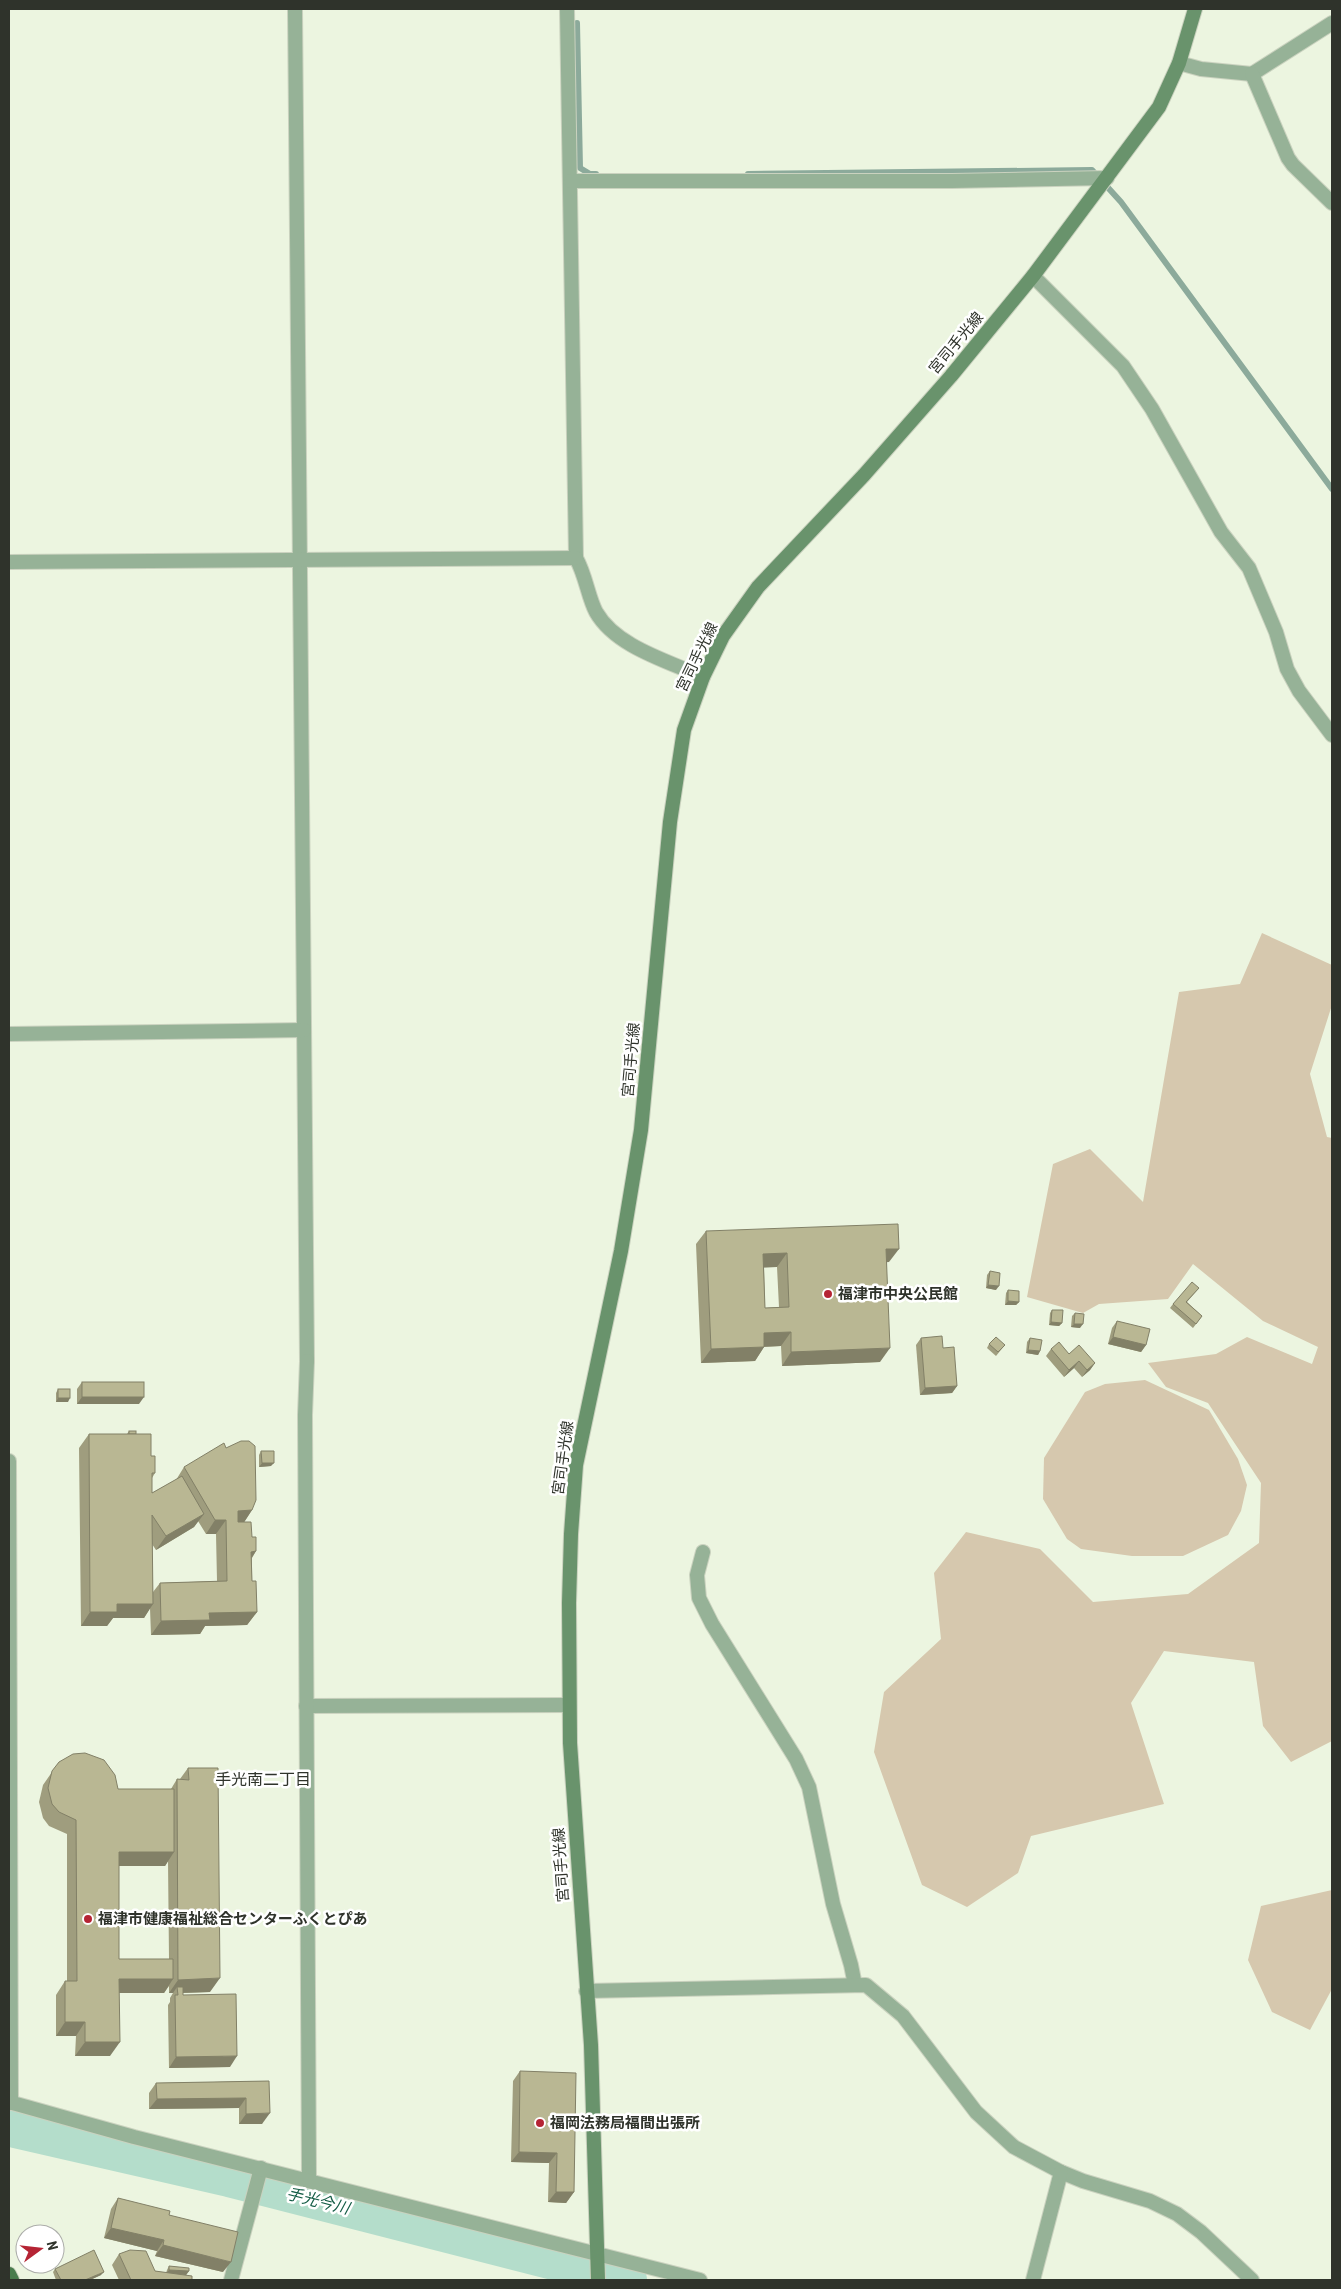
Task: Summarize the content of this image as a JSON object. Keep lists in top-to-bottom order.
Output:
{
  "streets": {
    "main road": ["宮司手光線"]
  },
  "districts": ["手光南二丁目"],
  "water": ["手光今川"],
  "places": ["福津市中央公民館", "福津市健康福祉総合センターふくとぴあ", "福岡法務局福間出張所"],
  "north": "right"
}
